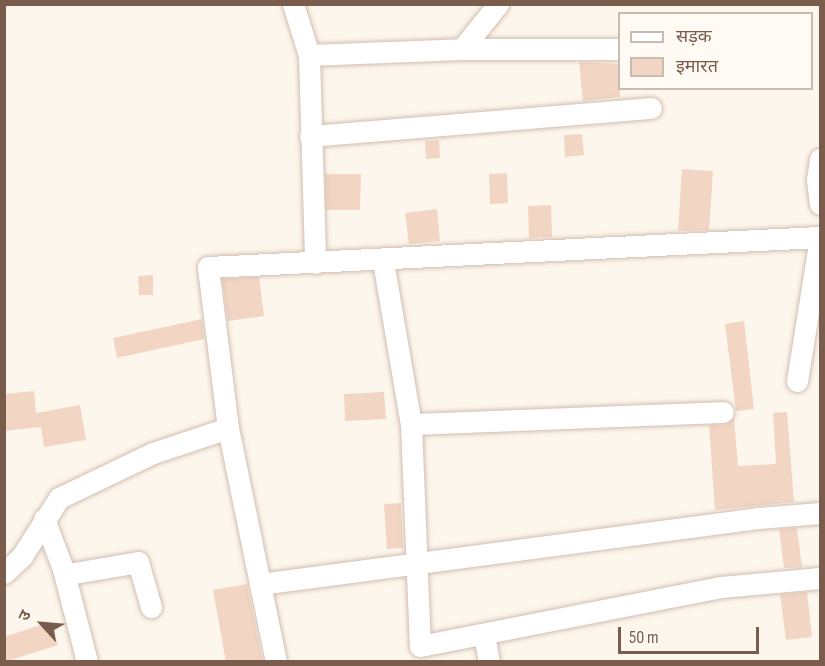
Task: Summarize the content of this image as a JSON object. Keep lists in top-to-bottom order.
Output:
{
  "legend": ["सड़क", "इमारत"],
  "scale_bar": "50 m",
  "north": "top left"
}
